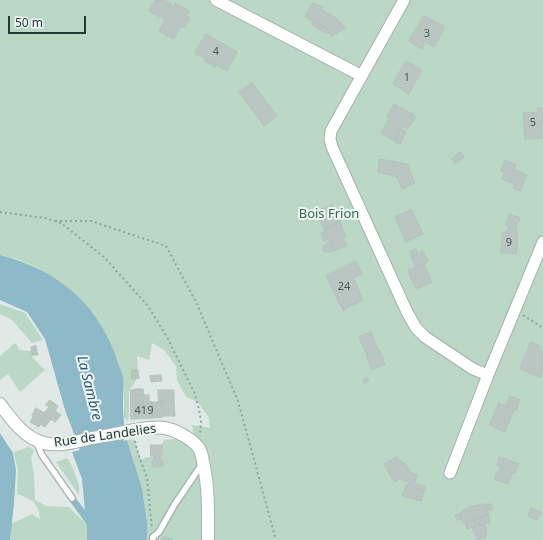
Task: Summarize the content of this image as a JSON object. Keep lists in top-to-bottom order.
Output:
{
  "streets": {
    "main road": ["Rue de Landelies"]
  },
  "water": ["La Sambre"],
  "parks": ["Bois Frion"],
  "house_numbers": [
    "3",
    "4",
    "1",
    "5",
    "9",
    "24",
    "419"
  ],
  "scale_bar": "50 m"
}
